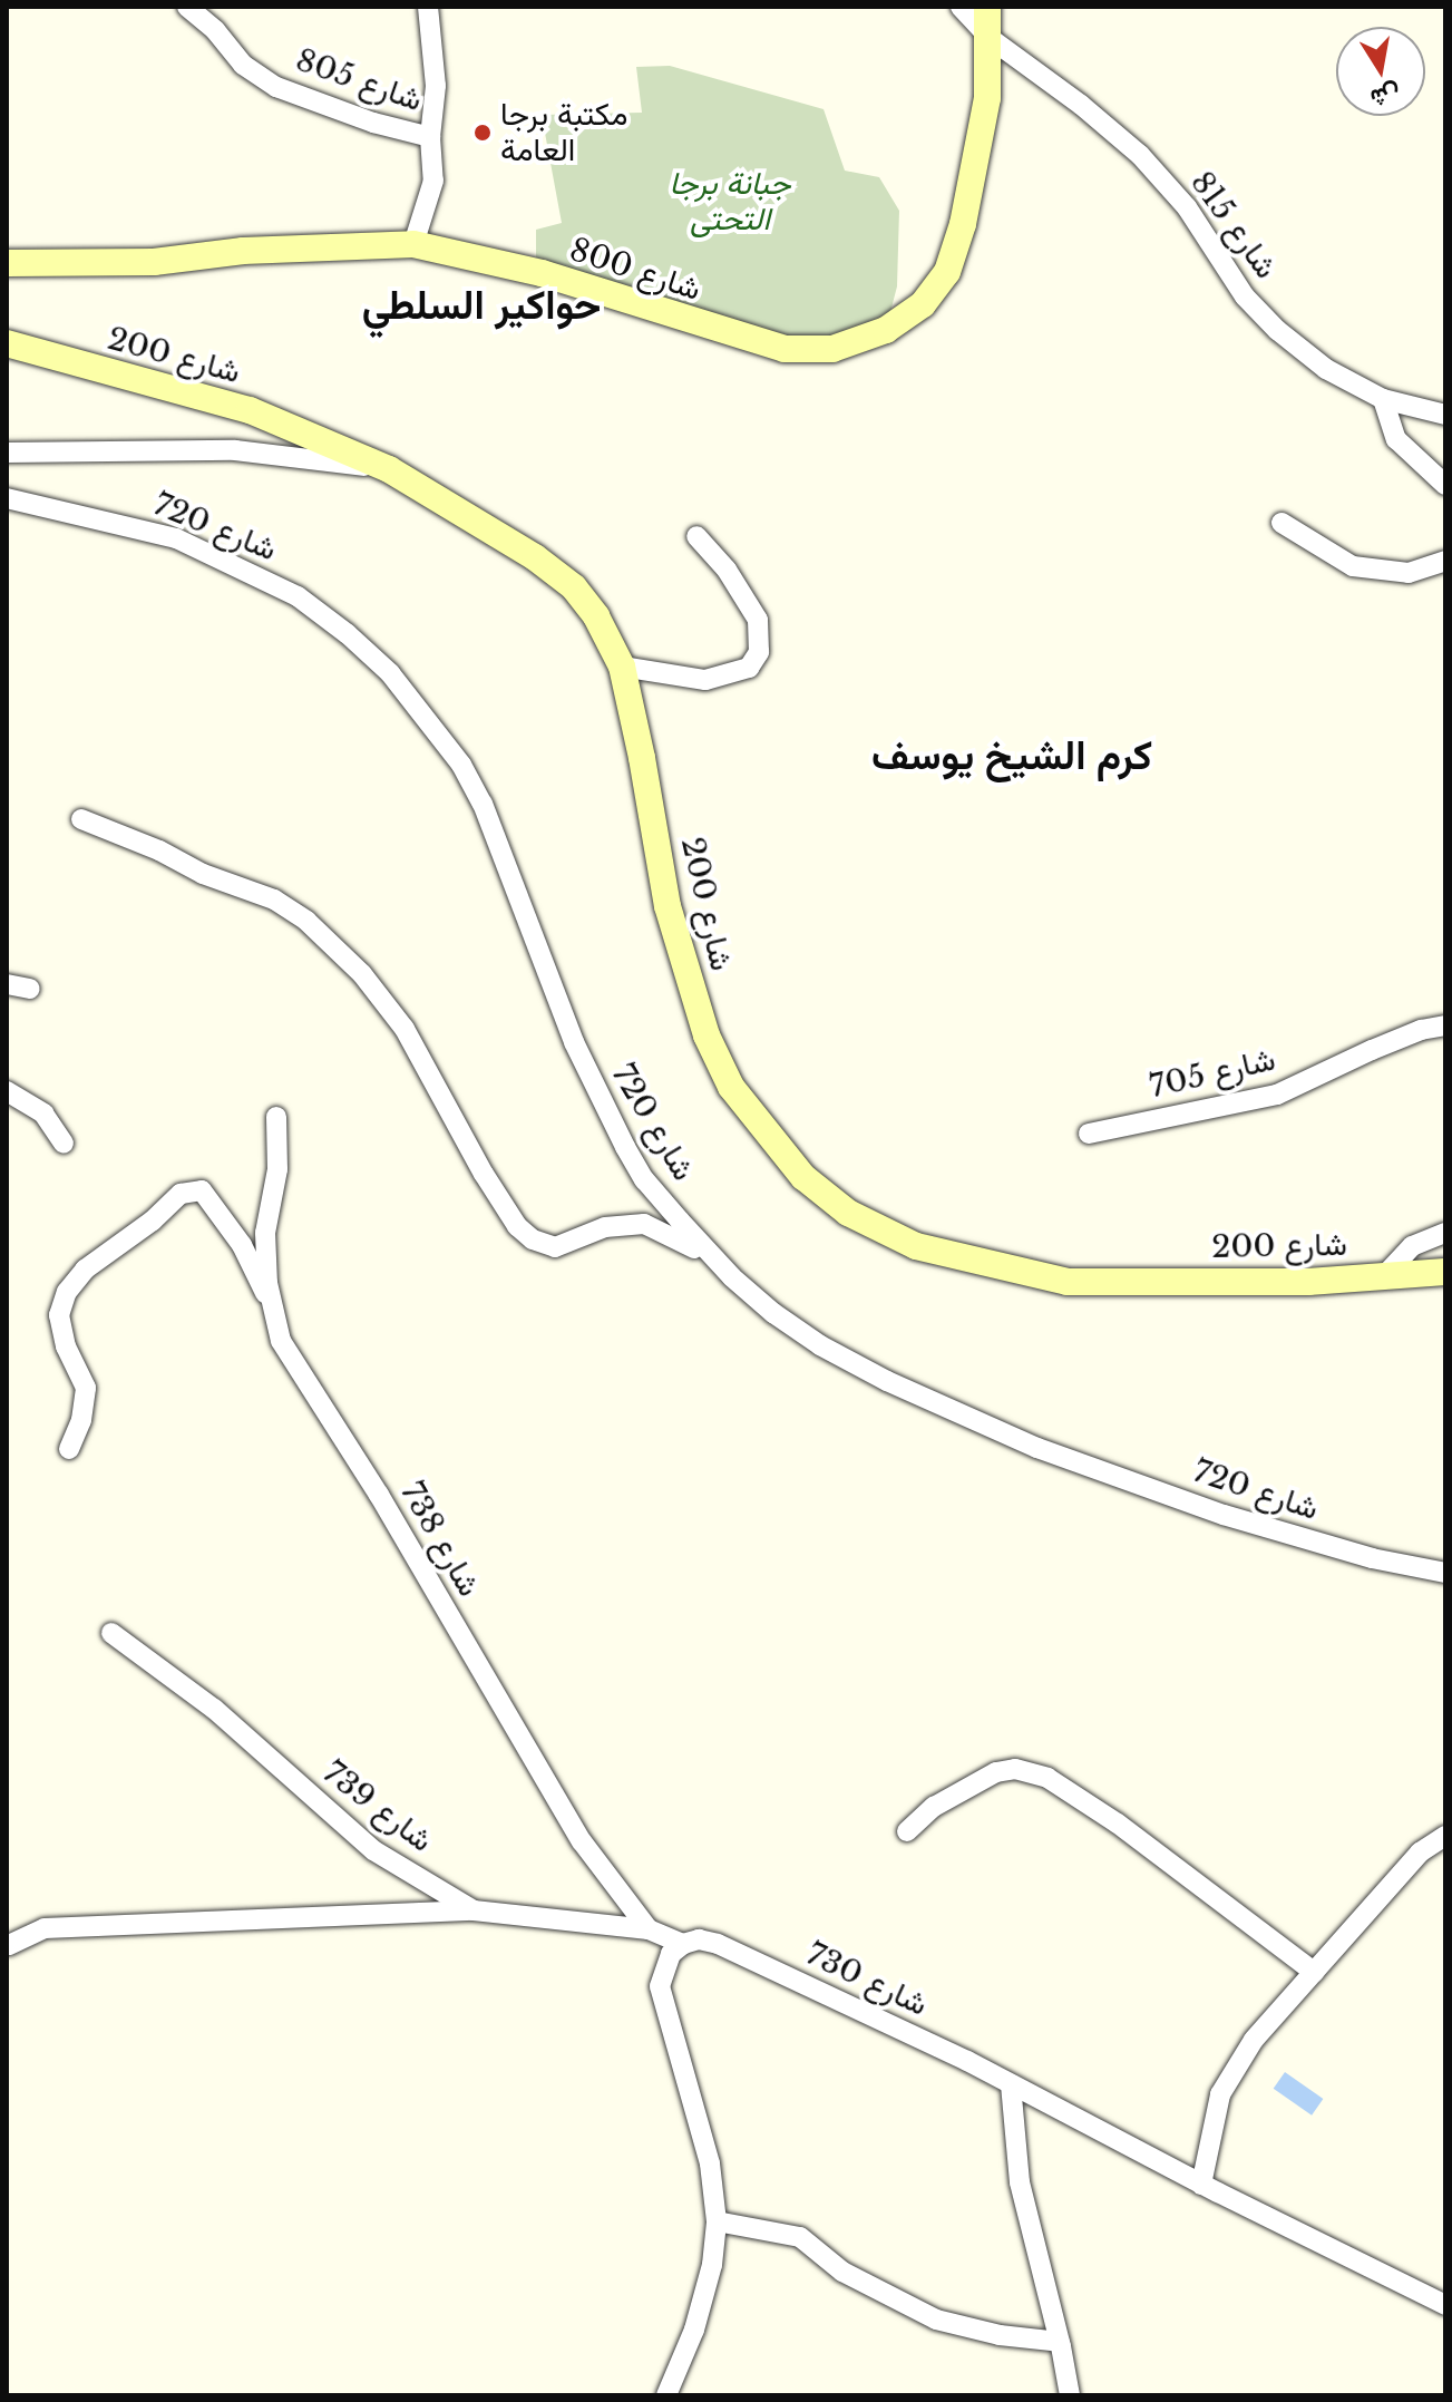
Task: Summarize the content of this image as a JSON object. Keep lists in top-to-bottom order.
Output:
{
  "streets": {
    "main road": ["شارع 800", "شارع 200"],
    "street": [
      "شارع 805",
      "شارع 815",
      "شارع 720",
      "شارع 705",
      "شارع 738",
      "شارع 739",
      "شارع 730"
    ]
  },
  "crossings": [
    ["شارع 805", "شارع 800"],
    ["شارع 815", "شارع 800"],
    ["شارع 200", "شارع 720"],
    ["شارع 738", "شارع 739"]
  ],
  "districts": ["حواكير السلطي", "كرم الشيخ يوسف"],
  "parks": ["جبانة برجا التحتى"],
  "places": ["مكتبة برجا العامة"],
  "north": "bottom"
}
